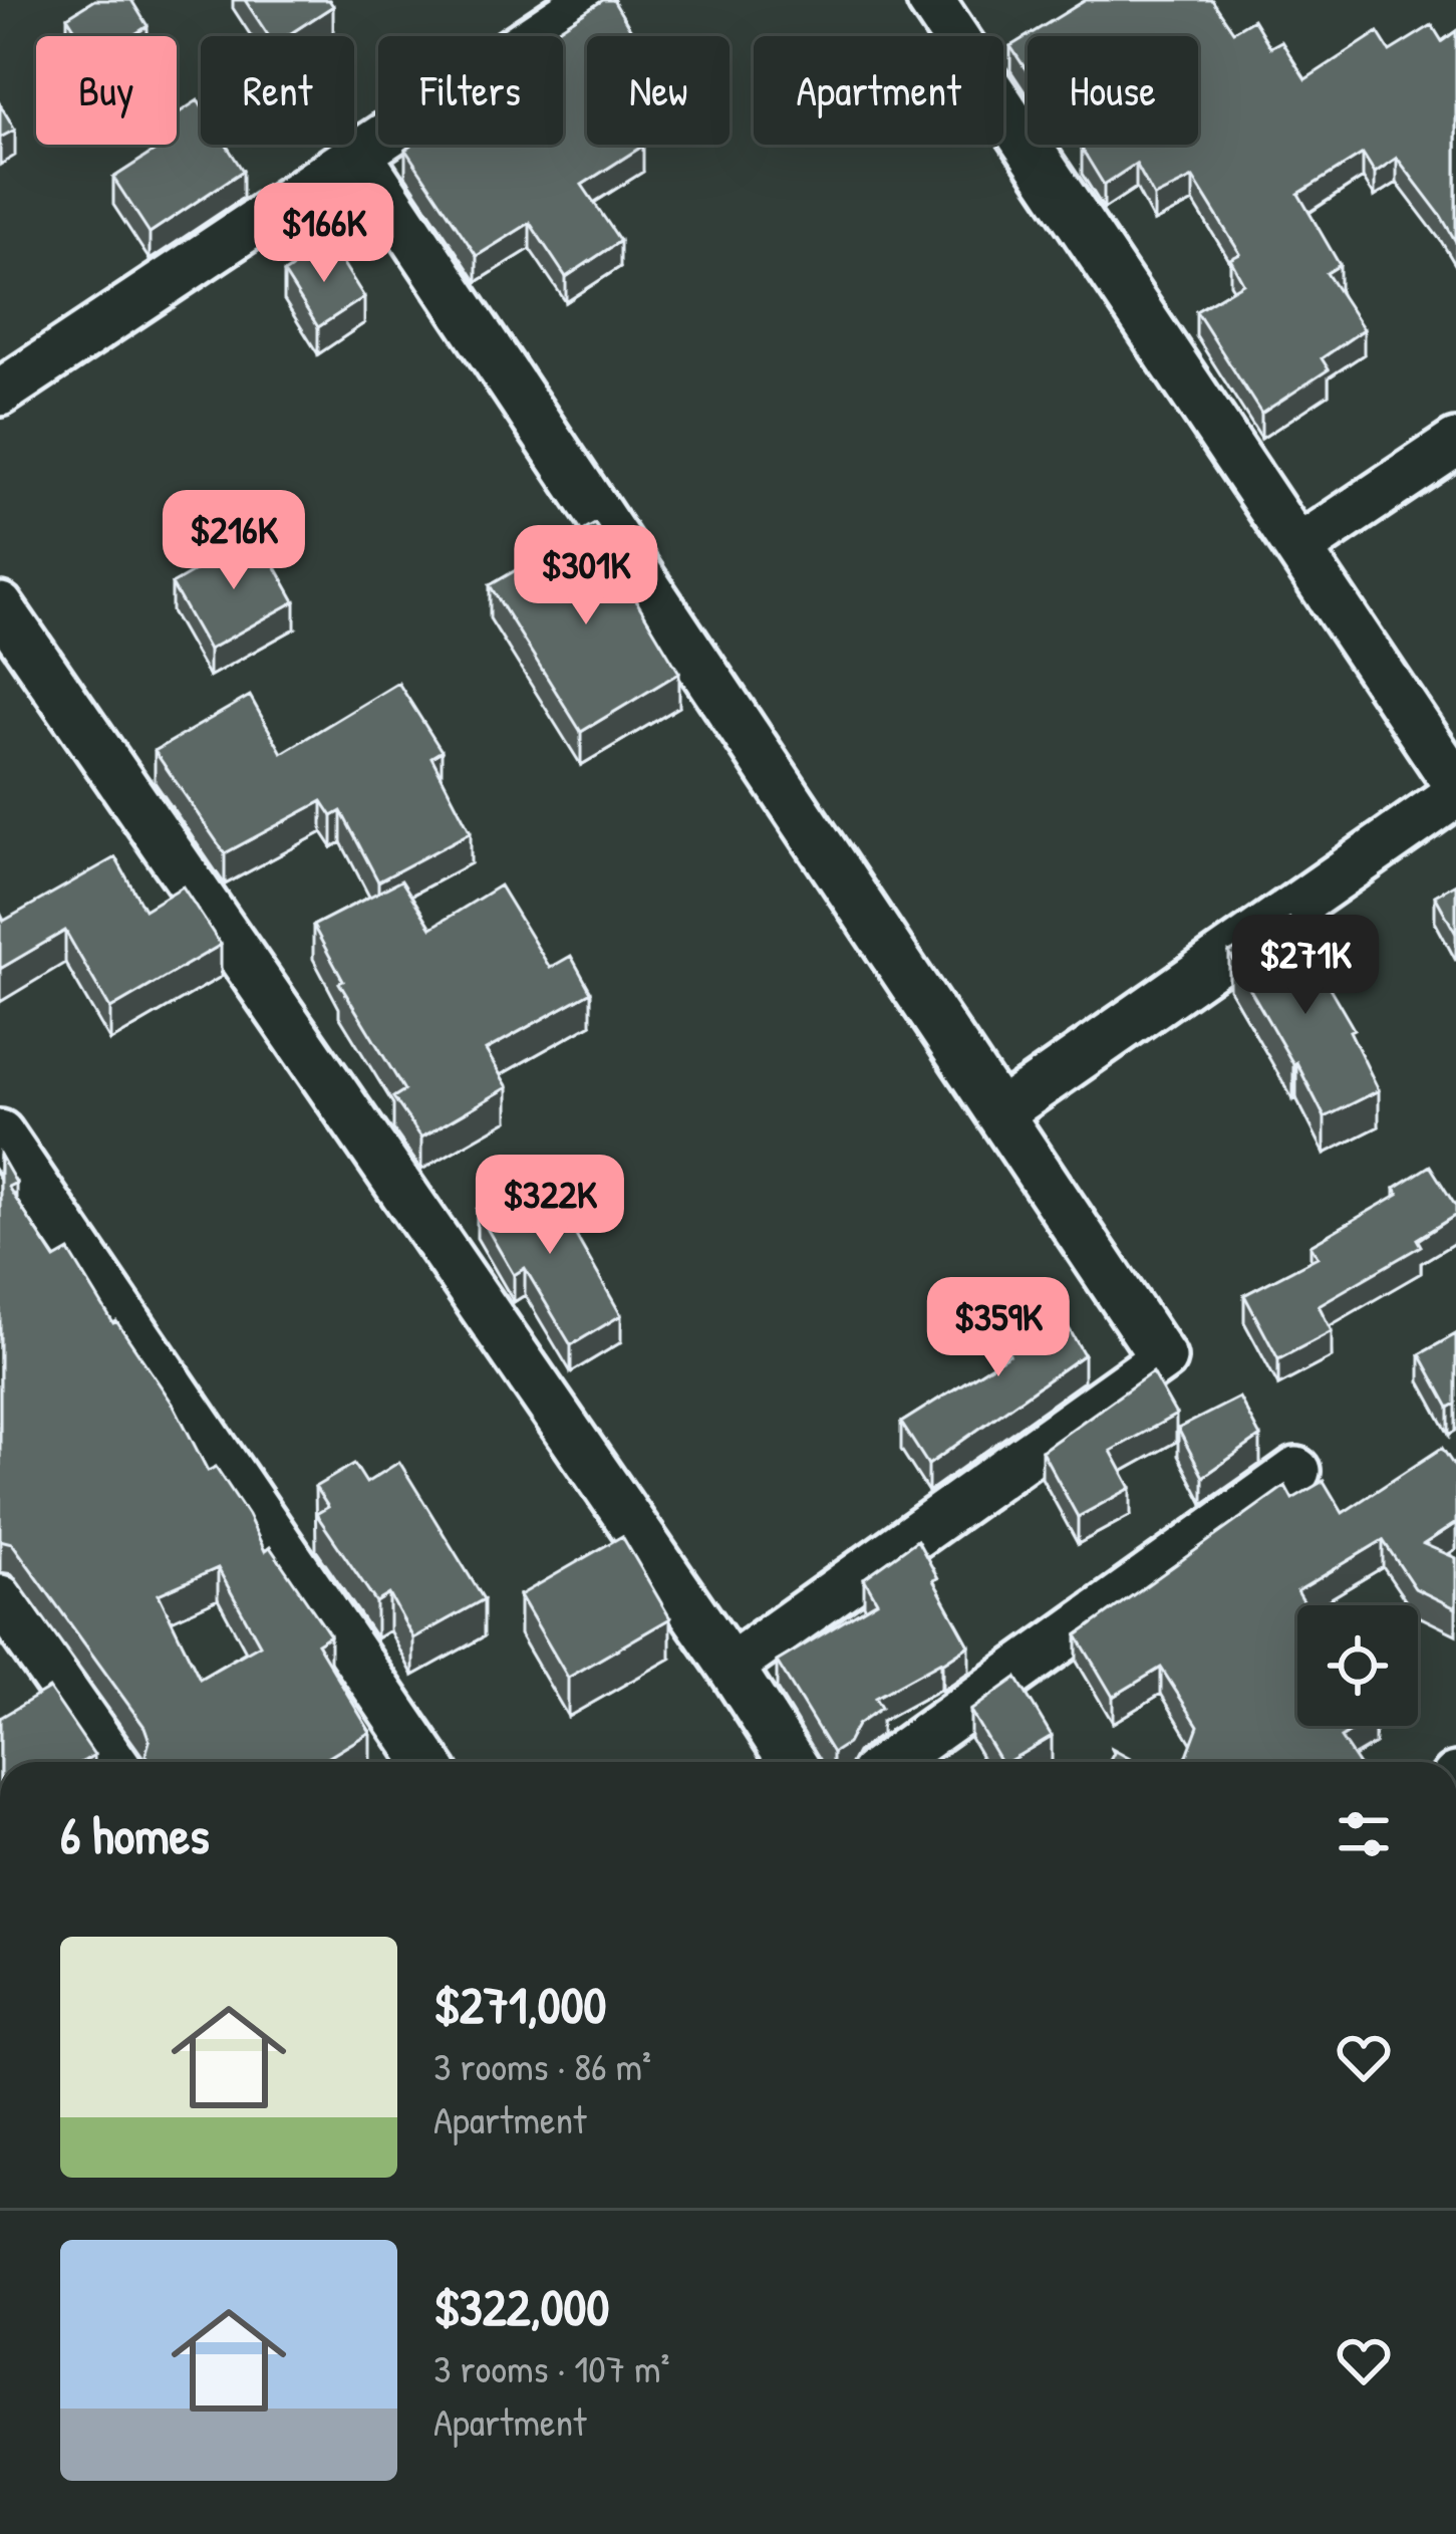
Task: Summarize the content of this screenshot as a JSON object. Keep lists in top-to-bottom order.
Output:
{
  "page": {
    "chip": [
      "Buy",
      "Rent",
      "Filters",
      "New",
      "Apartment",
      "House"
    ],
    "price": [
      "$166K",
      "$216K",
      "$301K",
      "$271K",
      "$322K",
      "$359K"
    ],
    "heading": "6 homes",
    "list": [
      {
        "name": "$271,000",
        "note": "3 rooms · 86 m² · Apartment"
      },
      {
        "name": "$322,000",
        "note": "3 rooms · 107 m² · Apartment"
      }
    ]
  }
}
